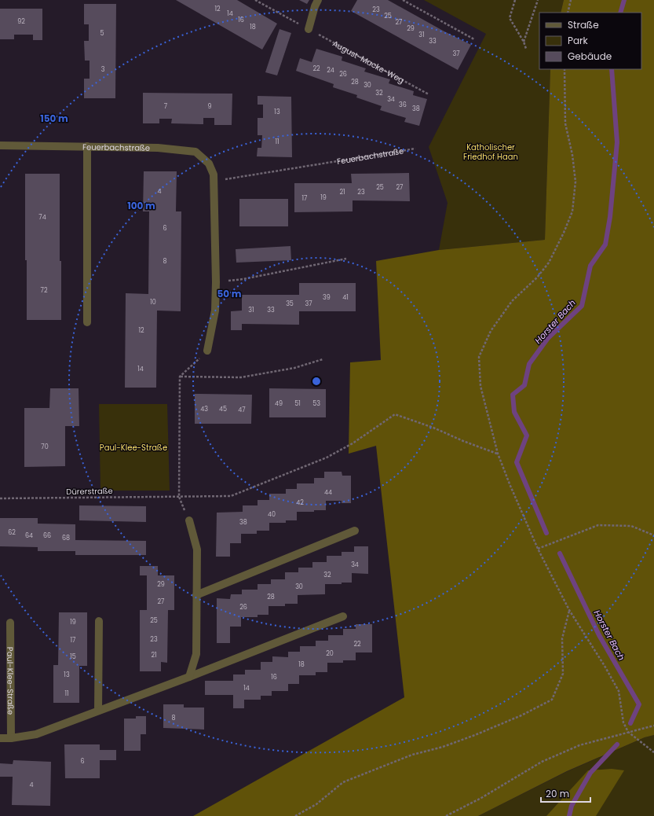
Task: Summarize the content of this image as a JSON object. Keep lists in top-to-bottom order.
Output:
{
  "streets": {
    "street": ["Feuerbachstraße", "Paul-Klee-Straße"],
    "path": ["August-Macke-Weg", "Dürerstraße"]
  },
  "water": ["Horster Bach"],
  "parks": ["Katholischer Friedhof Haan", "Paul-Klee-Straße"],
  "house_numbers": [
    "12",
    "23",
    "14",
    "25",
    "16",
    "92",
    "27",
    "18",
    "29",
    "5",
    "31",
    "33",
    "37",
    "22",
    "3",
    "24",
    "26",
    "28",
    "30",
    "32",
    "34",
    "36",
    "7",
    "9",
    "38",
    "13",
    "11",
    "25",
    "27",
    "4",
    "21",
    "23",
    "19",
    "17",
    "74",
    "6",
    "8",
    "72",
    "39",
    "41",
    "10",
    "35",
    "37",
    "31",
    "33",
    "12",
    "14",
    "49",
    "51",
    "53",
    "43",
    "45",
    "47",
    "70",
    "44",
    "42",
    "40",
    "38",
    "62",
    "64",
    "66",
    "68",
    "34",
    "32",
    "29",
    "30",
    "28",
    "27",
    "26",
    "25",
    "19",
    "23",
    "17",
    "22",
    "20",
    "21",
    "15",
    "18",
    "13",
    "16",
    "14",
    "11",
    "8",
    "6",
    "4"
  ],
  "legend": ["Straße", "Park", "Gebäude"],
  "scale_bar": "20 m",
  "rings": ["150 m", "100 m", "50 m"]
}
